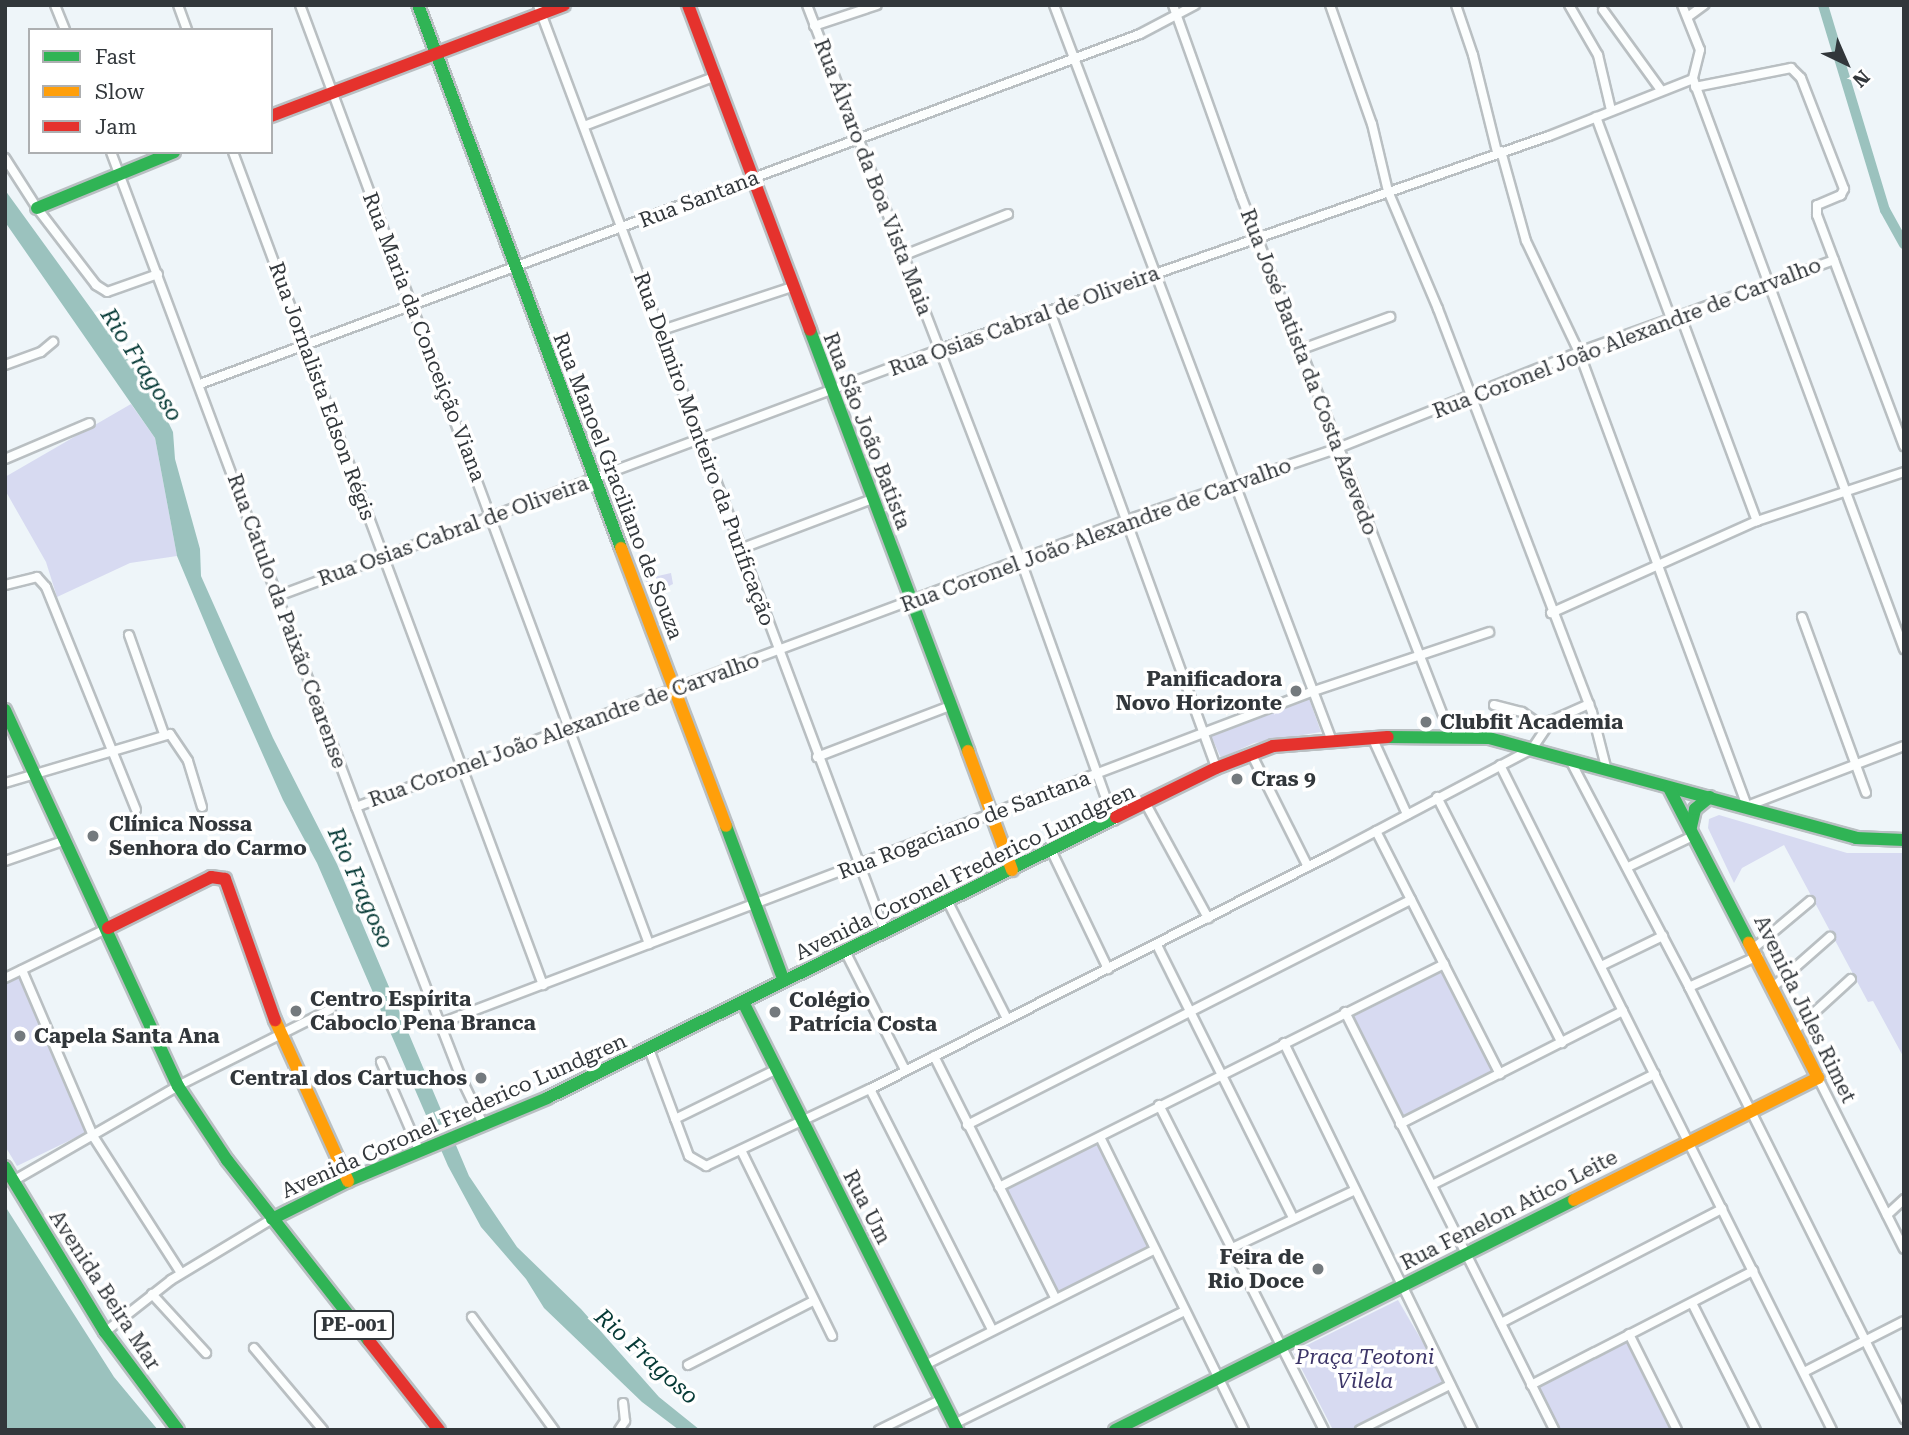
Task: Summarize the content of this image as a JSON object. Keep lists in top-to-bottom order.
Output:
{
  "streets": {
    "street": [
      "Rua Álvaro da Boa Vista Maia",
      "Rua Santana",
      "Rua Osias Cabral de Oliveira",
      "Rua Maria da Conceição Viana",
      "Rua Coronel João Alexandre de Carvalho",
      "Rua José Batista da Costa Azevedo",
      "Rua Jornalista Edson Régis",
      "Rua São João Batista",
      "Rua Delmiro Monteiro da Purificação",
      "Rua Manoel Graciliano de Souza",
      "Rua Catulo da Paixão Cearense",
      "Rua Rogaciano de Santana",
      "Avenida Coronel Frederico Lundgren",
      "Avenida Jules Rimet",
      "Rua Um",
      "Rua Fenelon Atico Leite",
      "Avenida Beira Mar",
      "PE-001"
    ]
  },
  "crossings": [
    ["Rua Álvaro da Boa Vista Maia", "Rua Santana"],
    ["Rua Álvaro da Boa Vista Maia", "Rua Osias Cabral de Oliveira"],
    ["Rua Álvaro da Boa Vista Maia", "Rua Coronel João Alexandre de Carvalho"],
    ["Rua Álvaro da Boa Vista Maia", "Rua Rogaciano de Santana"],
    ["Rua Álvaro da Boa Vista Maia", "Avenida Coronel Frederico Lundgren"],
    ["Rua Santana", "Rua Maria da Conceição Viana"],
    ["Rua Santana", "Rua José Batista da Costa Azevedo"],
    ["Rua Santana", "Rua Jornalista Edson Régis"],
    ["Rua Santana", "Rua São João Batista"],
    ["Rua Santana", "Rua Delmiro Monteiro da Purificação"],
    ["Rua Santana", "Rua Manoel Graciliano de Souza"],
    ["Rua Santana", "Rua Catulo da Paixão Cearense"],
    ["Rua Osias Cabral de Oliveira", "Rua Maria da Conceição Viana"],
    ["Rua Osias Cabral de Oliveira", "Rua Coronel João Alexandre de Carvalho"],
    ["Rua Osias Cabral de Oliveira", "Rua José Batista da Costa Azevedo"],
    ["Rua Osias Cabral de Oliveira", "Rua Jornalista Edson Régis"],
    ["Rua Osias Cabral de Oliveira", "Rua São João Batista"],
    ["Rua Osias Cabral de Oliveira", "Rua Delmiro Monteiro da Purificação"],
    ["Rua Osias Cabral de Oliveira", "Rua Manoel Graciliano de Souza"],
    ["Rua Osias Cabral de Oliveira", "Rua Catulo da Paixão Cearense"],
    ["Rua Maria da Conceição Viana", "Rua Coronel João Alexandre de Carvalho"],
    ["Rua Maria da Conceição Viana", "Rua Rogaciano de Santana"],
    ["Rua Coronel João Alexandre de Carvalho", "Rua José Batista da Costa Azevedo"],
    ["Rua Coronel João Alexandre de Carvalho", "Rua Jornalista Edson Régis"],
    ["Rua Coronel João Alexandre de Carvalho", "Rua São João Batista"],
    ["Rua Coronel João Alexandre de Carvalho", "Rua Delmiro Monteiro da Purificação"],
    ["Rua Coronel João Alexandre de Carvalho", "Rua Manoel Graciliano de Souza"],
    ["Rua Coronel João Alexandre de Carvalho", "Rua Catulo da Paixão Cearense"],
    ["Rua José Batista da Costa Azevedo", "Rua Rogaciano de Santana"],
    ["Rua José Batista da Costa Azevedo", "Avenida Coronel Frederico Lundgren"],
    ["Rua Jornalista Edson Régis", "Rua Rogaciano de Santana"],
    ["Rua São João Batista", "Rua Rogaciano de Santana"],
    ["Rua São João Batista", "Avenida Coronel Frederico Lundgren"],
    ["Rua Delmiro Monteiro da Purificação", "Rua Rogaciano de Santana"],
    ["Rua Delmiro Monteiro da Purificação", "Avenida Coronel Frederico Lundgren"],
    ["Rua Manoel Graciliano de Souza", "Rua Rogaciano de Santana"],
    ["Rua Manoel Graciliano de Souza", "Avenida Coronel Frederico Lundgren"],
    ["Rua Catulo da Paixão Cearense", "Rua Rogaciano de Santana"],
    ["Rua Catulo da Paixão Cearense", "Avenida Coronel Frederico Lundgren"],
    ["Avenida Coronel Frederico Lundgren", "Avenida Jules Rimet"],
    ["Avenida Coronel Frederico Lundgren", "Rua Um"],
    ["Avenida Coronel Frederico Lundgren", "Avenida Beira Mar"],
    ["Avenida Coronel Frederico Lundgren", "PE-001"],
    ["Avenida Jules Rimet", "Rua Fenelon Atico Leite"]
  ],
  "water": ["Rio Fragoso"],
  "parks": ["Praça Teotoni Vilela"],
  "places": [
    "Panificadora Novo Horizonte",
    "Clubfit Academia",
    "Cras 9",
    "Clínica Nossa Senhora do Carmo",
    "Centro Espírita Caboclo Pena Branca",
    "Colégio Patrícia Costa",
    "Capela Santa Ana",
    "Central dos Cartuchos",
    "Feira de Rio Doce"
  ],
  "legend": ["Fast", "Slow", "Jam"],
  "north": "bottom right"
}
